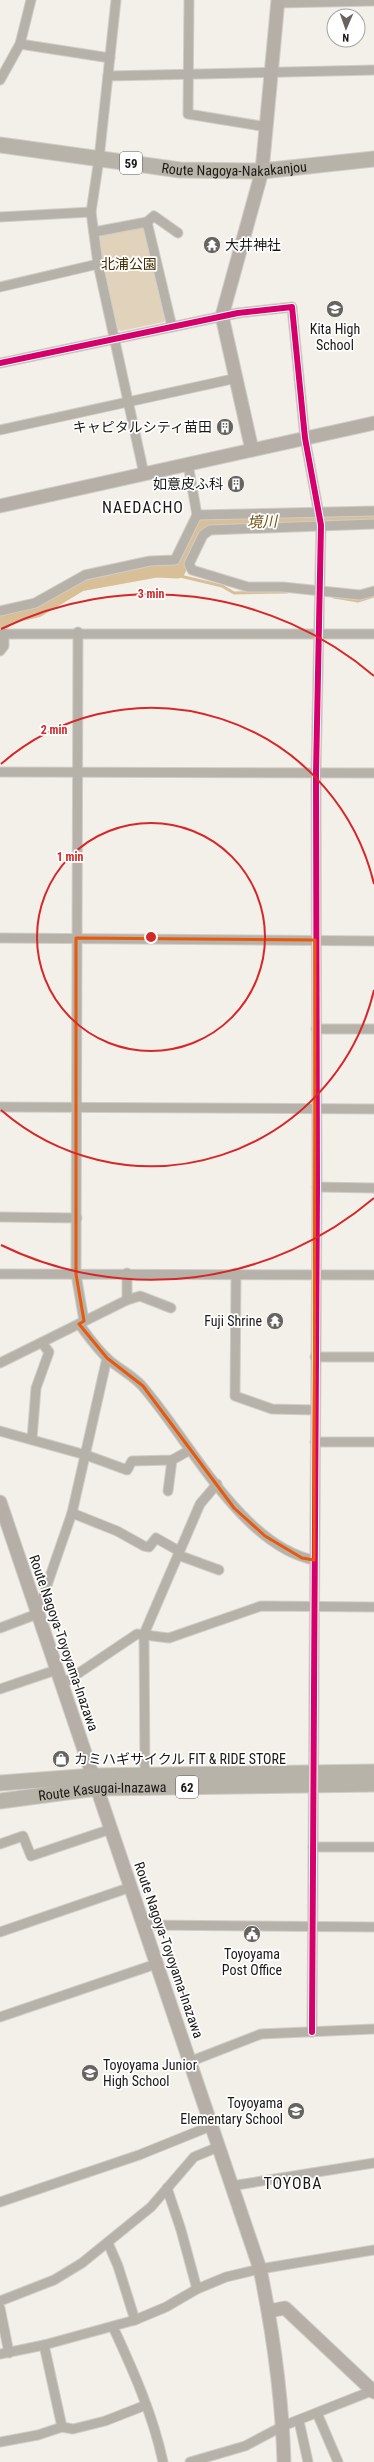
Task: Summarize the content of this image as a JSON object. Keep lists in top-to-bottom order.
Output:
{
  "streets": {
    "main road": [
      "59",
      "Route Nagoya-Nakakanjou",
      "Route Nagoya-Toyoyama-Inazawa",
      "62",
      "Route Kasugai-Inazawa"
    ]
  },
  "crossings": [
    ["Route Nagoya-Toyoyama-Inazawa", "Route Kasugai-Inazawa"]
  ],
  "districts": ["NAEDACHO", "TOYOBA"],
  "water": ["境川"],
  "parks": ["北浦公園"],
  "places": {
    "temple": ["大井神社", "Fuji Shrine"],
    "school or university": ["Kita High School", "Toyoyama Junior High School", "Toyoyama Elementary School"],
    "building": ["キャピタルシティ苗田", "如意皮ふ科"],
    "shop": ["カミハギサイクル FIT & RIDE STORE"],
    "public building": ["Toyoyama Post Office"]
  },
  "north": "bottom",
  "rings": ["3 min", "2 min", "1 min"]
}
